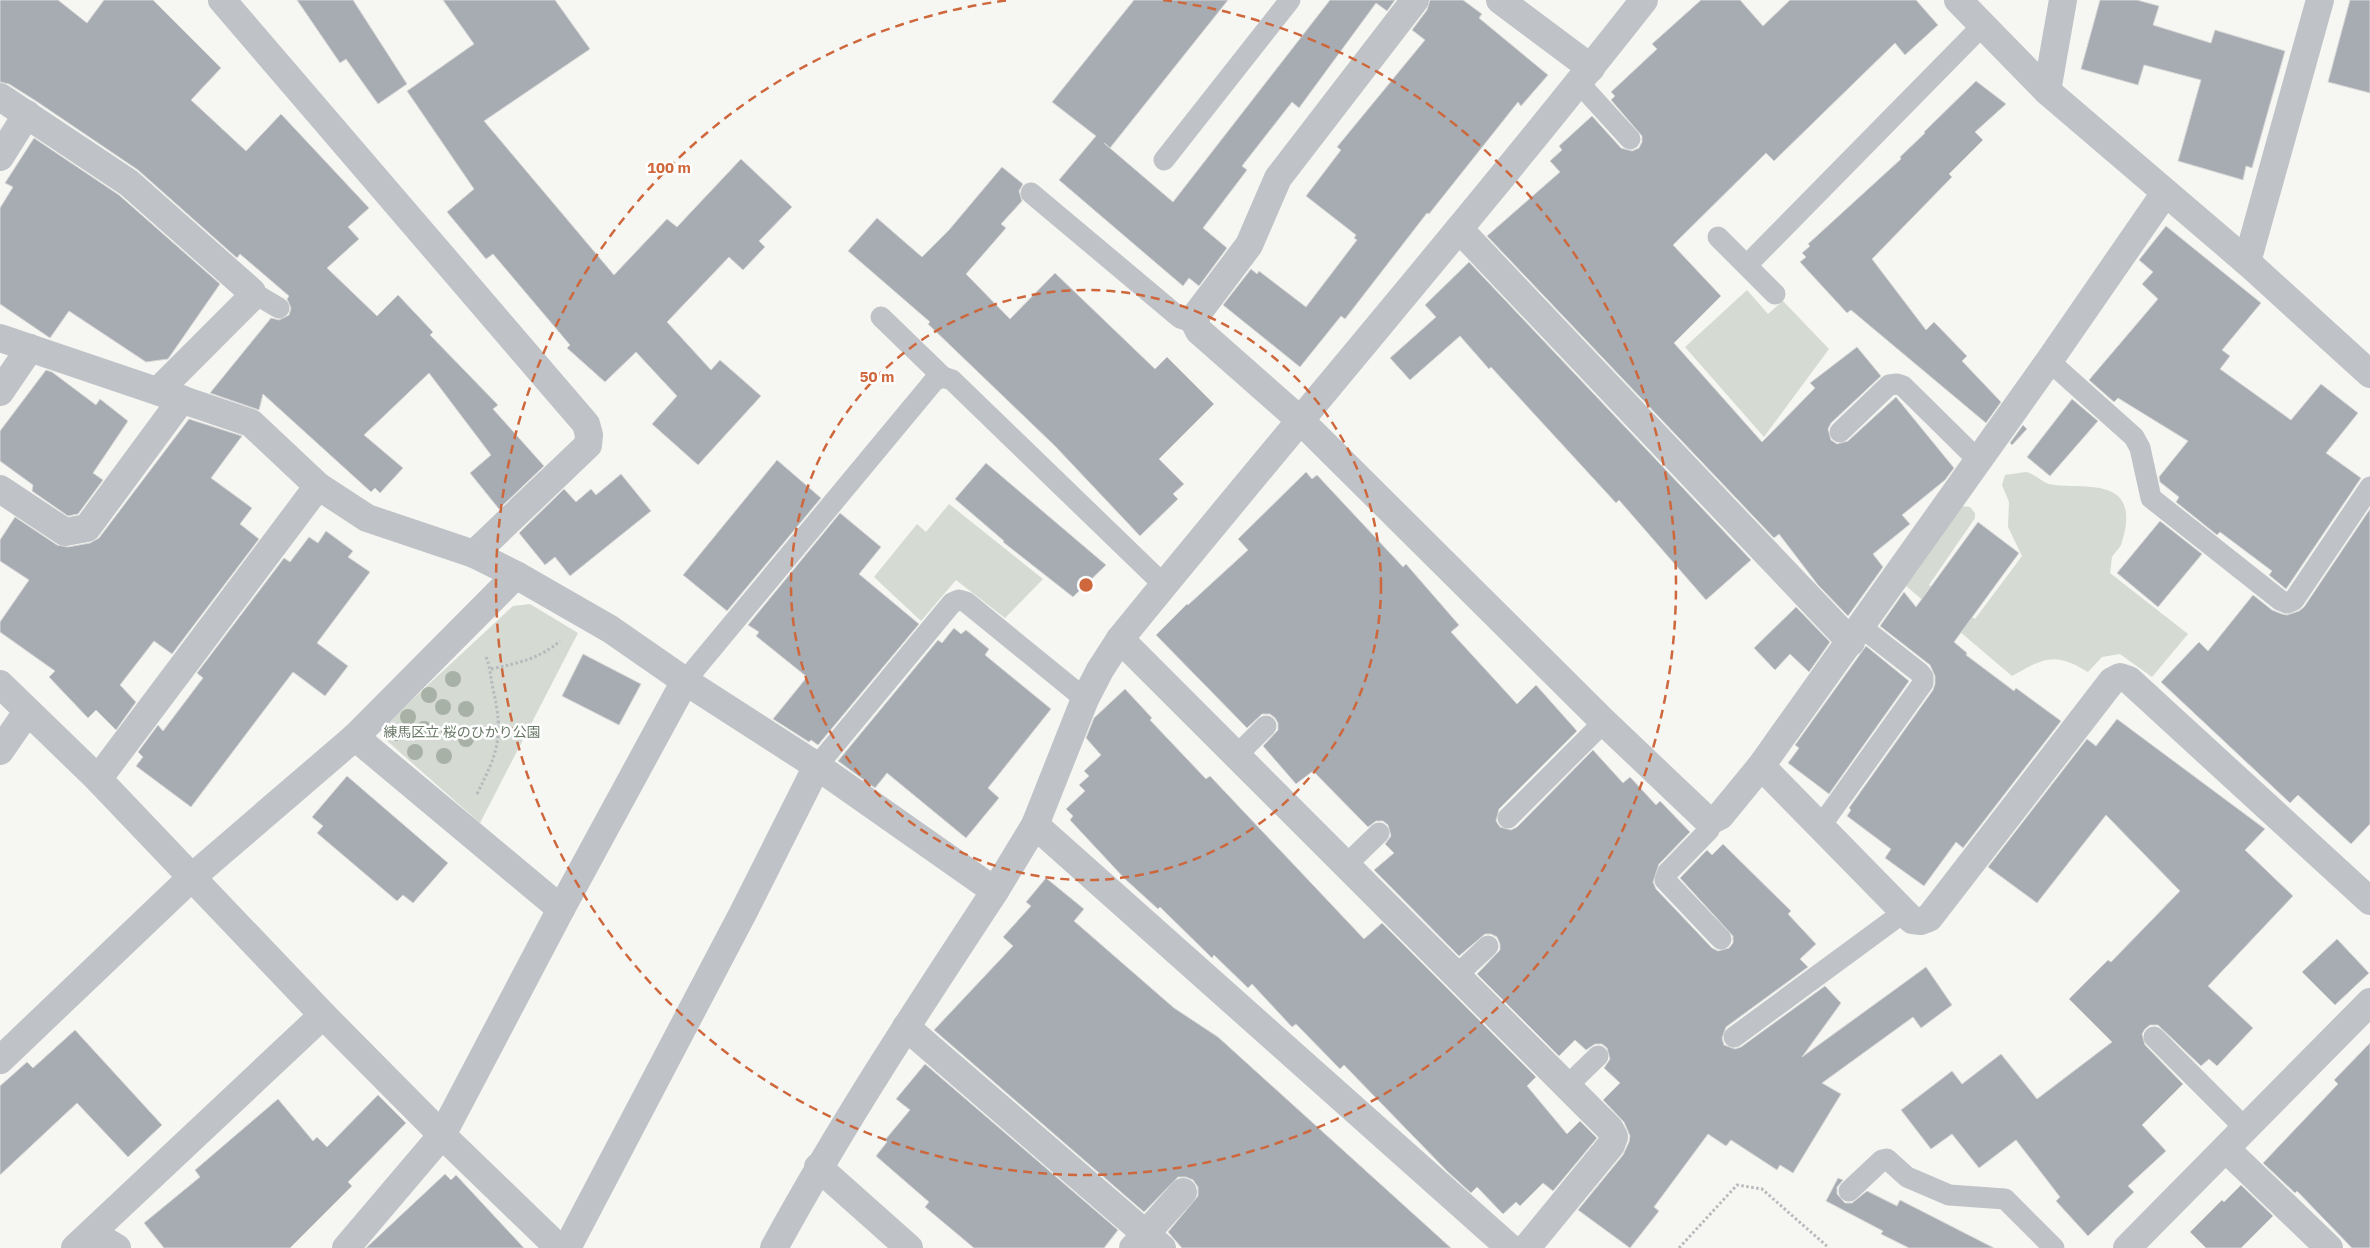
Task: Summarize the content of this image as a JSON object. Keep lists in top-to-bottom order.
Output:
{
  "parks": ["練馬区立 桜のひかり公園"],
  "rings": ["100 m", "50 m"]
}
